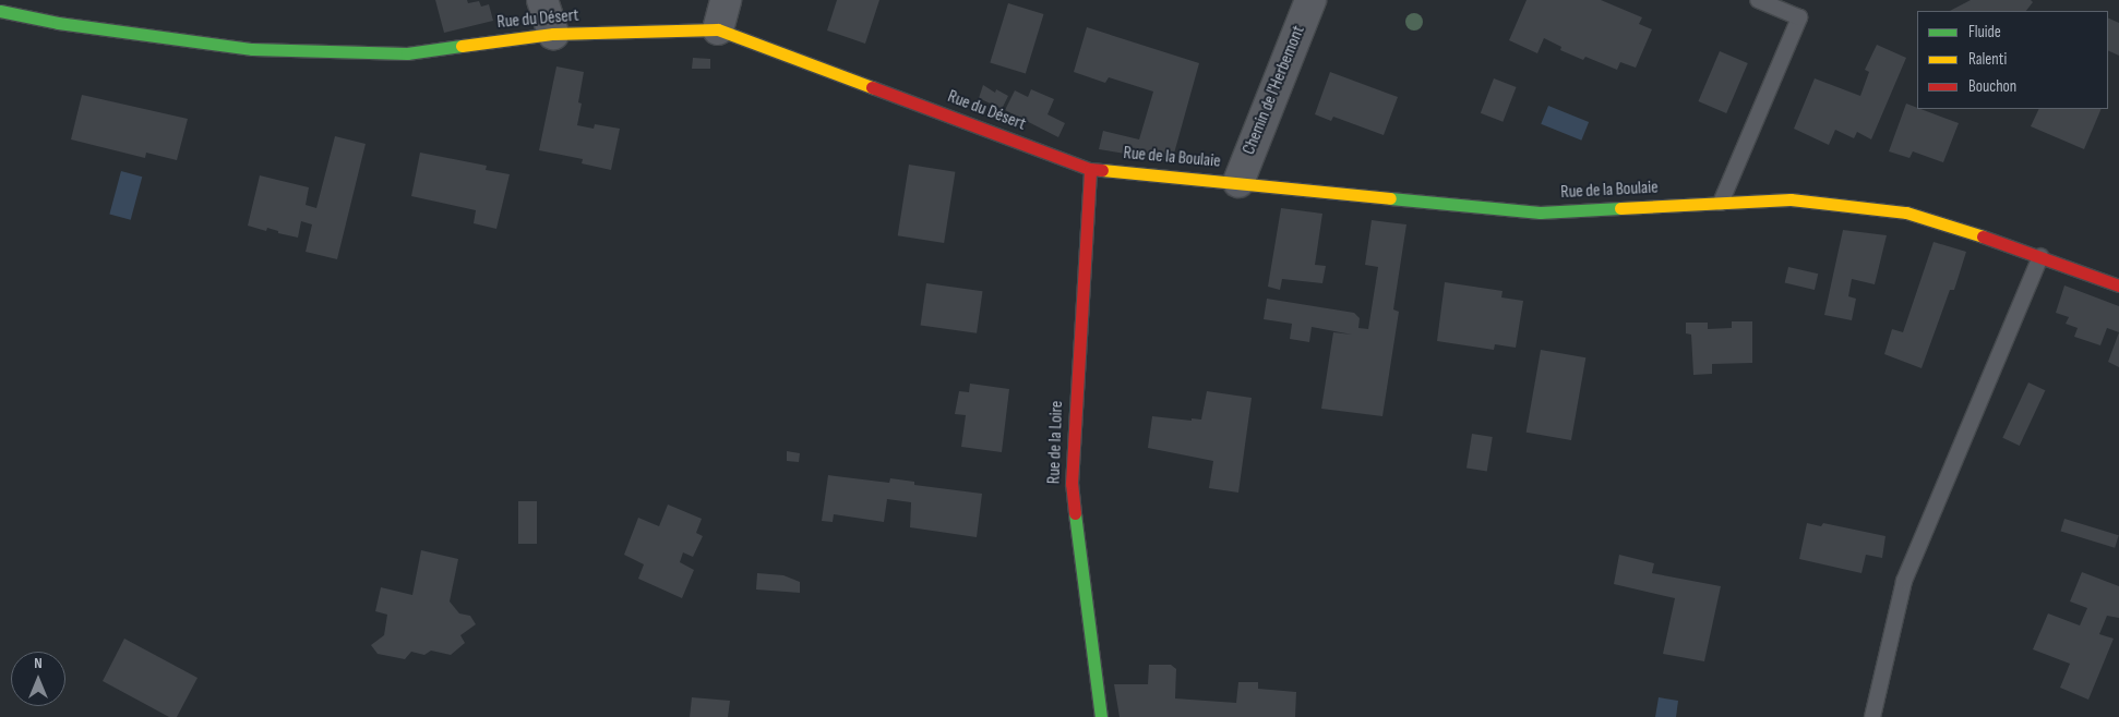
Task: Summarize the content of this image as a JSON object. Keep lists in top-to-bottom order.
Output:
{
  "streets": {
    "street": [
      "Rue du Désert",
      "Chemin de l'Herbemont",
      "Rue de la Boulaie",
      "Rue de la Loire"
    ]
  },
  "crossings": [
    ["Rue du Désert", "Rue de la Boulaie"],
    ["Rue du Désert", "Rue de la Loire"],
    ["Chemin de l'Herbemont", "Rue de la Boulaie"],
    ["Rue de la Boulaie", "Rue de la Loire"]
  ],
  "legend": ["Fluide", "Ralenti", "Bouchon"],
  "north": "top"
}
